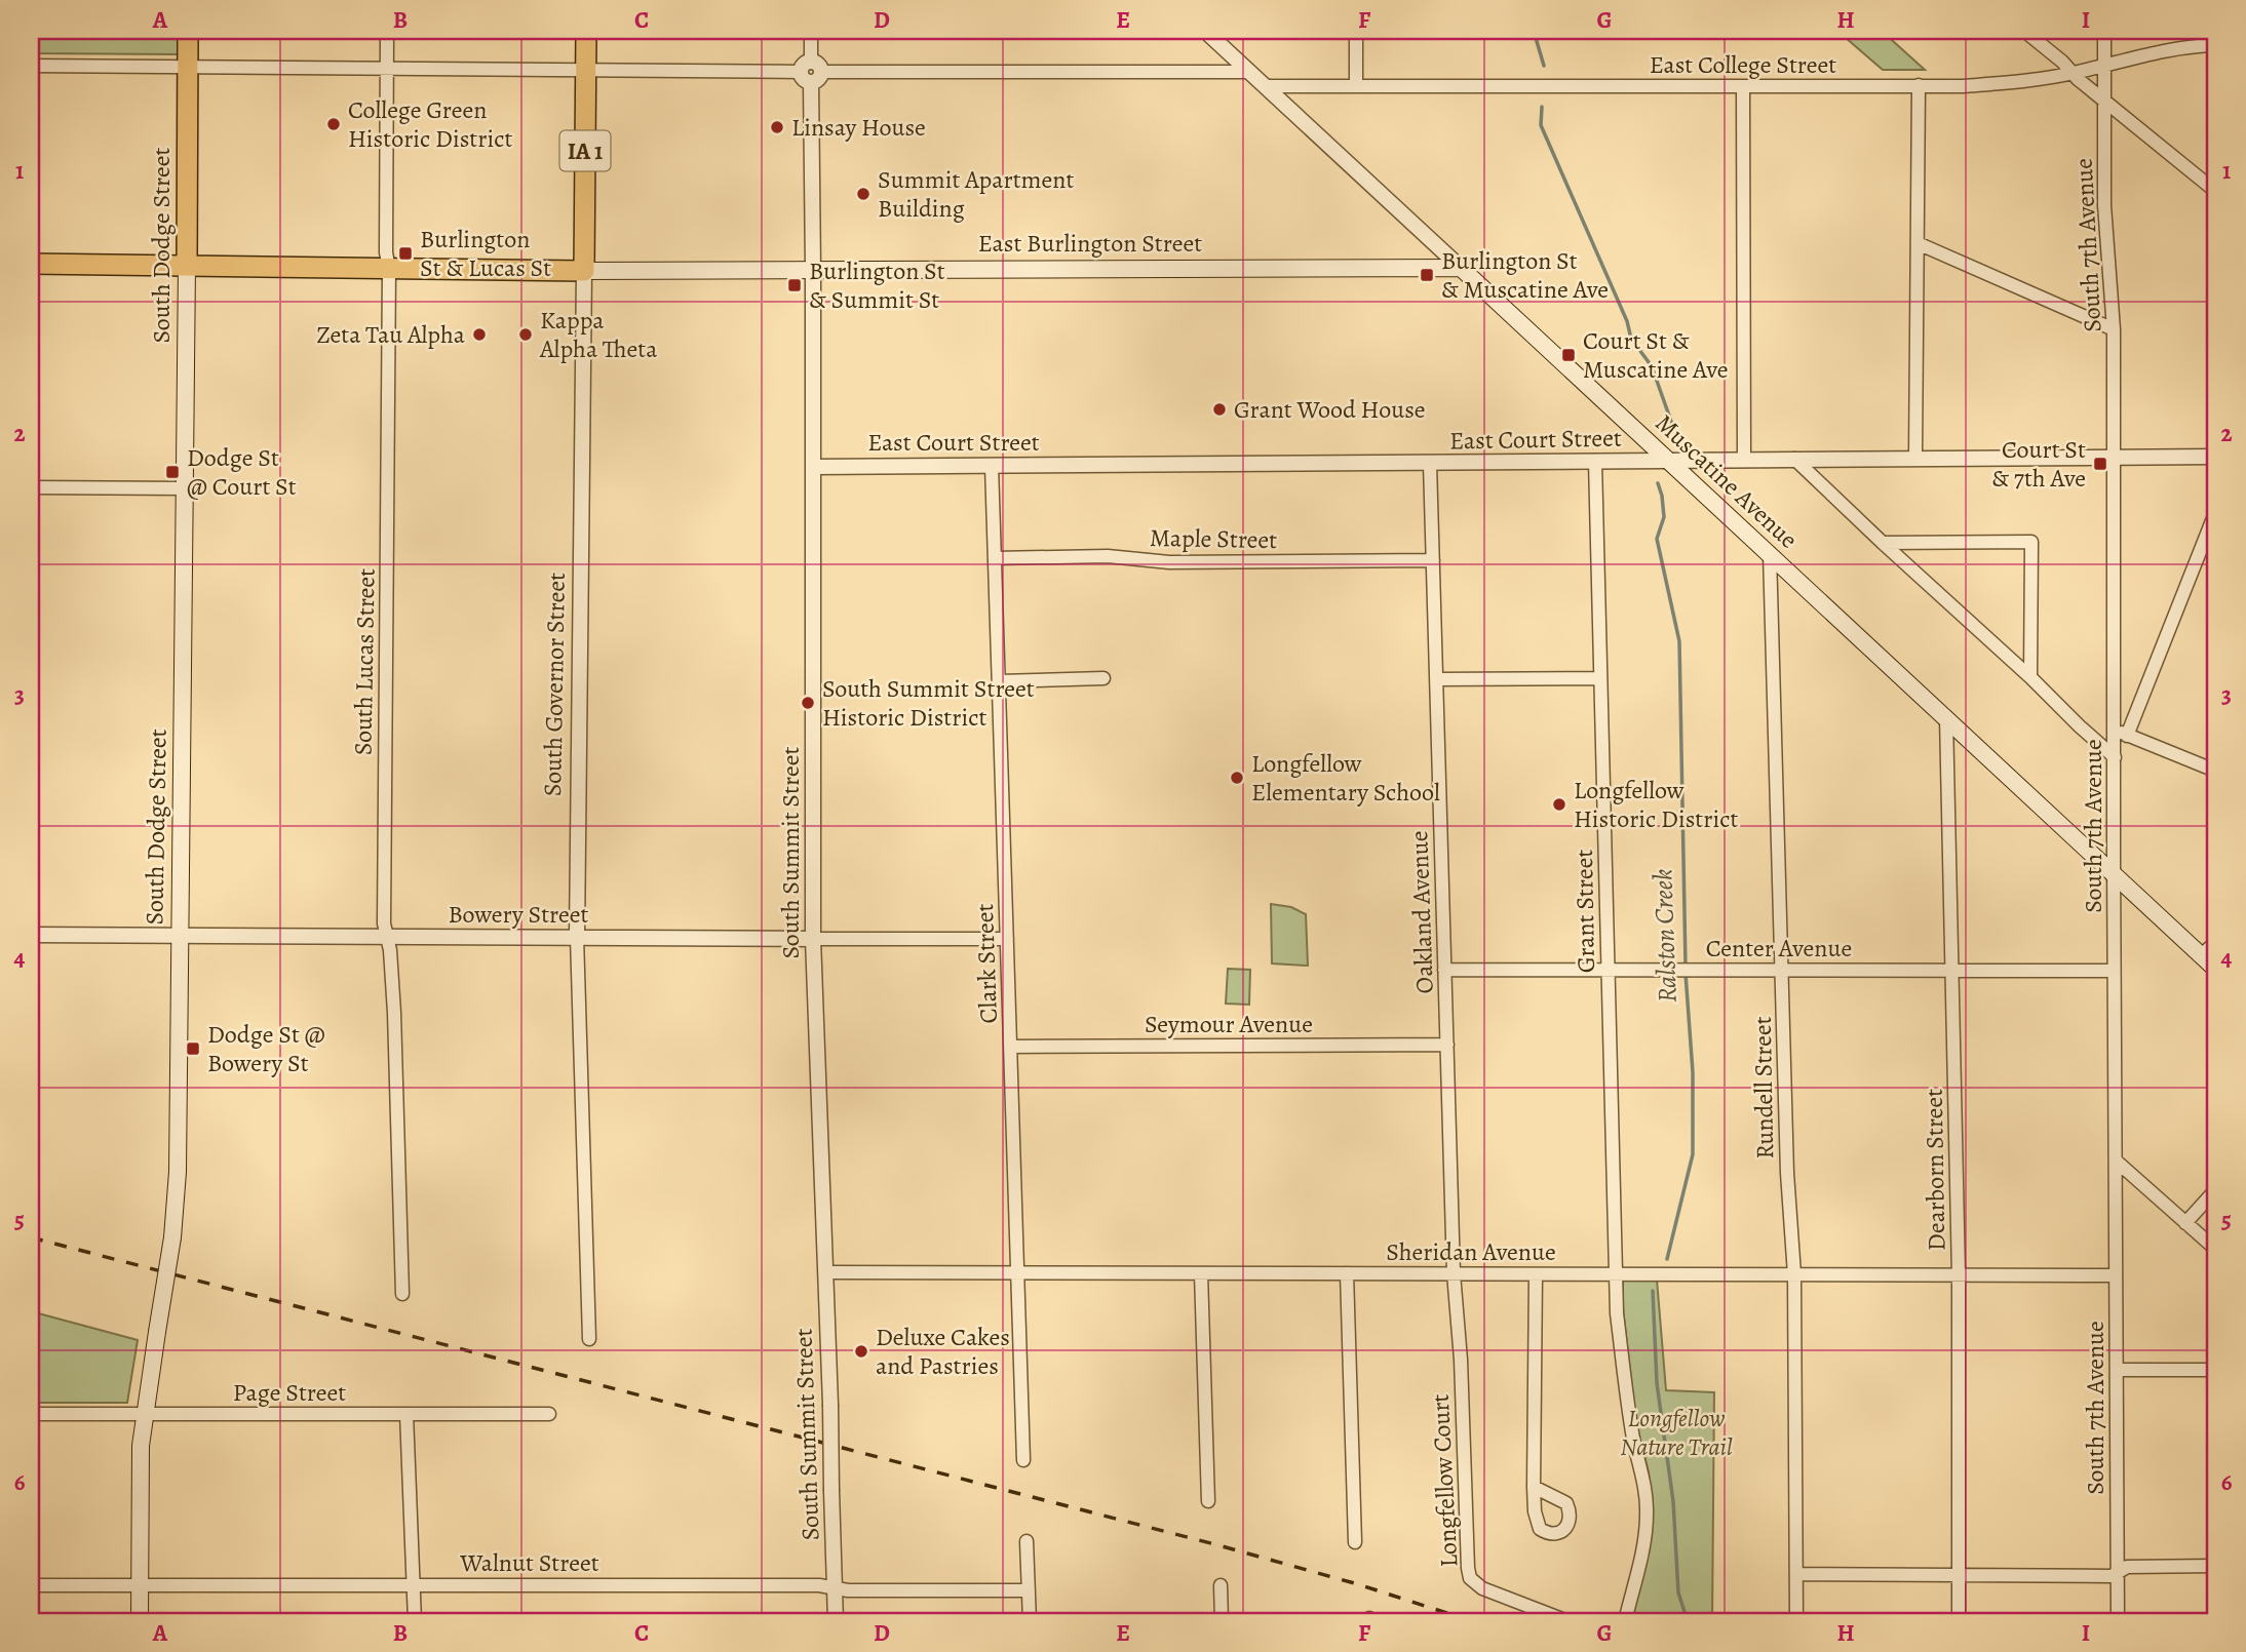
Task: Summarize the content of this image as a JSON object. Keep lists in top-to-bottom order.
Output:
{
  "streets": {
    "main road": [
      "IA 1",
      "East Burlington Street",
      "South Dodge Street",
      "Muscatine Avenue",
      "South Governor Street"
    ],
    "street": [
      "East College Street",
      "South 7th Avenue",
      "East Court Street",
      "Maple Street",
      "South Lucas Street",
      "South Summit Street",
      "Grant Street",
      "Oakland Avenue",
      "Bowery Street",
      "Center Avenue",
      "Clark Street",
      "Seymour Avenue",
      "Rundell Street",
      "Dearborn Street",
      "Sheridan Avenue",
      "Page Street",
      "Longfellow Court",
      "Walnut Street"
    ]
  },
  "crossings": [
    ["East College Street", "South 7th Avenue"],
    ["East College Street", "Muscatine Avenue"],
    ["East Burlington Street", "South Dodge Street"],
    ["East Burlington Street", "Muscatine Avenue"],
    ["East Burlington Street", "South Lucas Street"],
    ["East Burlington Street", "South Governor Street"],
    ["East Burlington Street", "South Summit Street"],
    ["South Dodge Street", "Bowery Street"],
    ["South Dodge Street", "Page Street"],
    ["South Dodge Street", "Walnut Street"],
    ["South 7th Avenue", "East Court Street"],
    ["South 7th Avenue", "Muscatine Avenue"],
    ["South 7th Avenue", "Center Avenue"],
    ["South 7th Avenue", "Sheridan Avenue"],
    ["East Court Street", "Muscatine Avenue"],
    ["East Court Street", "South Summit Street"],
    ["East Court Street", "Grant Street"],
    ["East Court Street", "Oakland Avenue"],
    ["East Court Street", "Clark Street"],
    ["Muscatine Avenue", "Rundell Street"],
    ["Muscatine Avenue", "Dearborn Street"],
    ["Maple Street", "Oakland Avenue"],
    ["Maple Street", "Clark Street"],
    ["South Lucas Street", "Bowery Street"],
    ["South Governor Street", "Bowery Street"],
    ["South Summit Street", "Bowery Street"],
    ["South Summit Street", "Sheridan Avenue"],
    ["South Summit Street", "Walnut Street"],
    ["Grant Street", "Center Avenue"],
    ["Grant Street", "Sheridan Avenue"],
    ["Oakland Avenue", "Center Avenue"],
    ["Oakland Avenue", "Seymour Avenue"],
    ["Oakland Avenue", "Sheridan Avenue"],
    ["Oakland Avenue", "Longfellow Court"],
    ["Bowery Street", "Clark Street"],
    ["Center Avenue", "Rundell Street"],
    ["Center Avenue", "Dearborn Street"],
    ["Clark Street", "Seymour Avenue"],
    ["Clark Street", "Sheridan Avenue"],
    ["Rundell Street", "Sheridan Avenue"],
    ["Dearborn Street", "Sheridan Avenue"],
    ["Sheridan Avenue", "Longfellow Court"]
  ],
  "water": ["Ralston Creek"],
  "parks": ["Longfellow Nature Trail"],
  "places": {
    "other": [
      "College Green Historic District",
      "Linsay House",
      "Summit Apartment Building",
      "Zeta Tau Alpha",
      "Kappa Alpha Theta",
      "Grant Wood House",
      "South Summit Street Historic District",
      "Longfellow Elementary School",
      "Longfellow Historic District",
      "Deluxe Cakes and Pastries"
    ],
    "transit": [
      "Burlington St & Lucas St",
      "Burlington St & Muscatine Ave",
      "Burlington St & Summit St",
      "Court St & Muscatine Ave",
      "Court St & 7th Ave",
      "Dodge St @ Court St",
      "Dodge St @ Bowery St"
    ]
  },
  "grid": {
    "columns": [
      "A",
      "B",
      "C",
      "D",
      "E",
      "F",
      "G",
      "H",
      "I"
    ],
    "rows": [
      "1",
      "2",
      "3",
      "4",
      "5",
      "6"
    ]
  }
}
